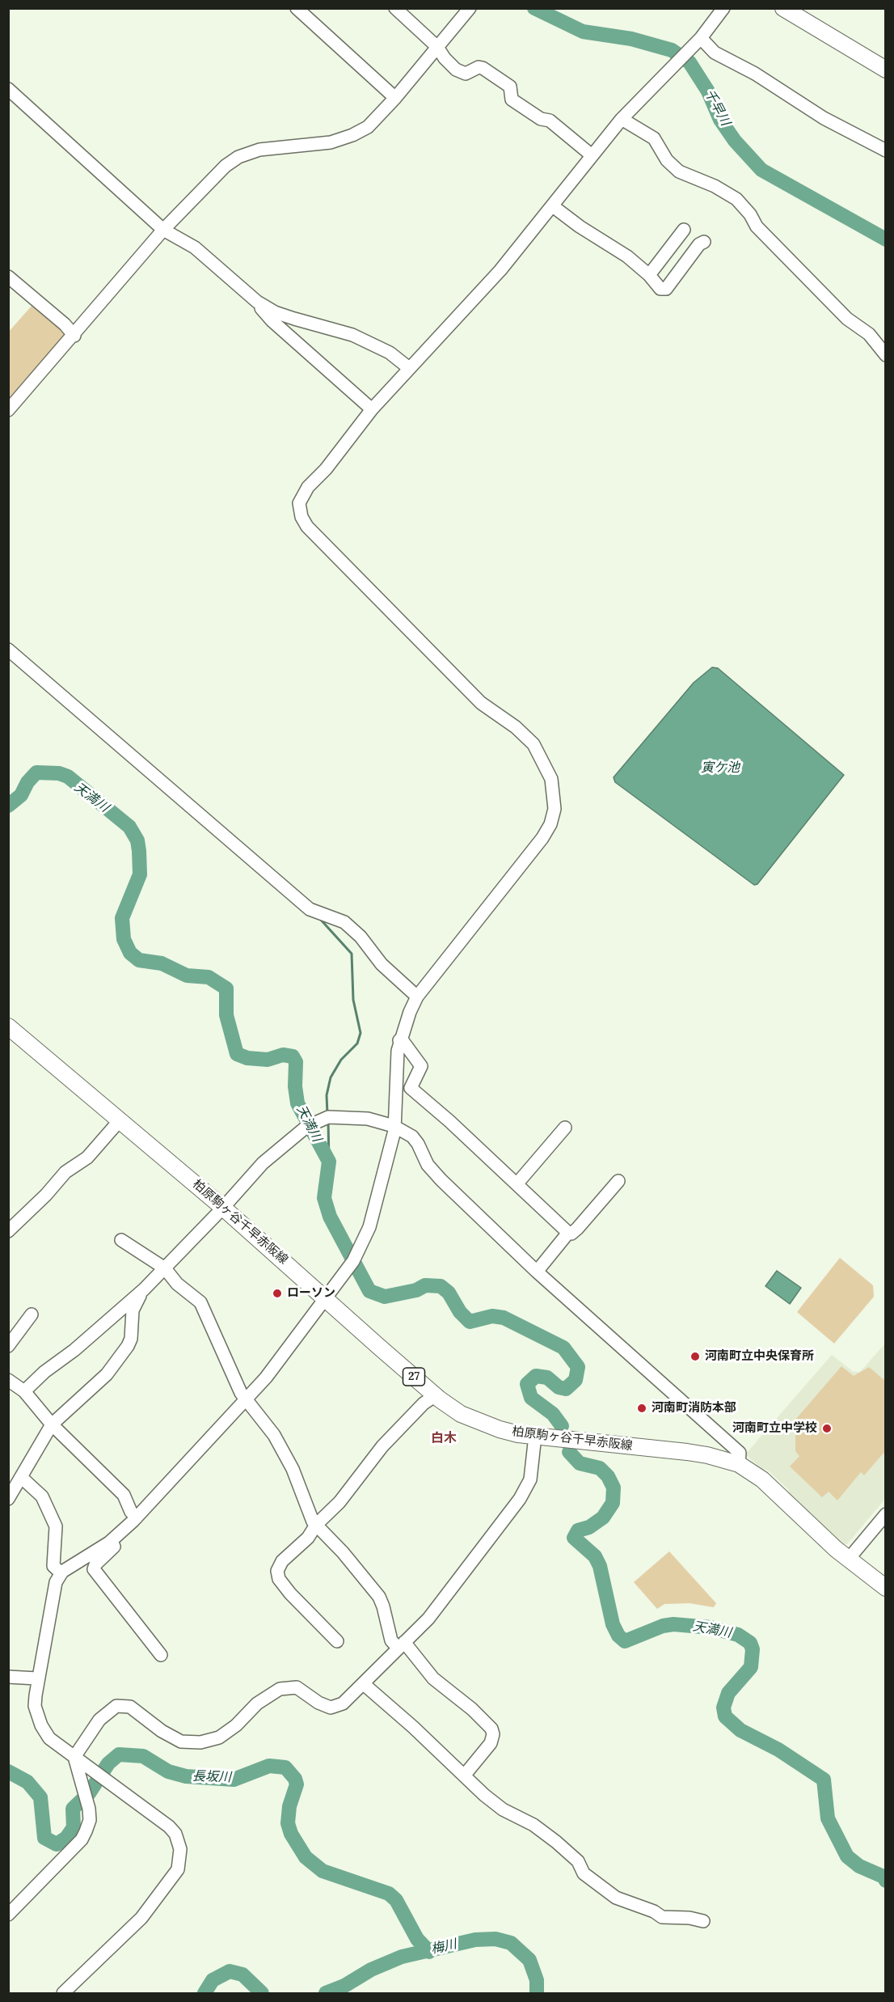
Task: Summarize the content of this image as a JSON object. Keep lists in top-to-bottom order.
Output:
{
  "streets": {
    "main road": ["柏原駒ヶ谷千早赤阪線", "27"]
  },
  "districts": ["白木"],
  "water": [
    "千早川",
    "寅ケ池",
    "天満川",
    "長坂川",
    "梅川"
  ],
  "places": [
    "ローソン",
    "河南町立中央保育所",
    "河南町消防本部",
    "河南町立中学校"
  ]
}
